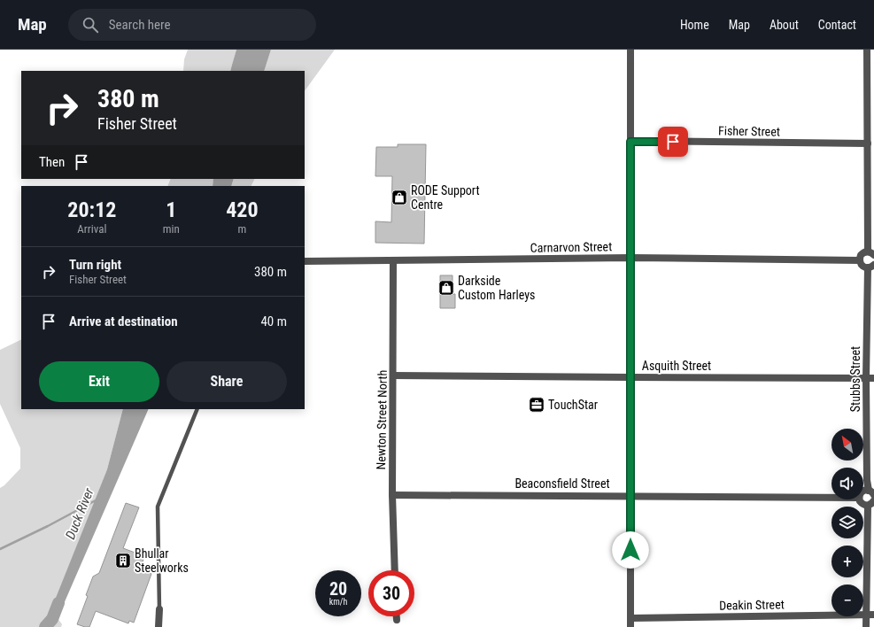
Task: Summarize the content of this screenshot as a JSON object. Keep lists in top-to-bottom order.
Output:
{
  "streets": {
    "street": [
      "Fisher Street",
      "Carnarvon Street",
      "Asquith Street",
      "Stubbs Street",
      "Newton Street North",
      "Beaconsfield Street",
      "Deakin Street"
    ]
  },
  "crossings": [
    ["Carnarvon Street", "Newton Street North"],
    ["Asquith Street", "Stubbs Street"],
    ["Asquith Street", "Newton Street North"],
    ["Newton Street North", "Beaconsfield Street"]
  ],
  "water": ["Duck River"],
  "places": {
    "shop": ["RODE Support Centre", "Darkside Custom Harleys"],
    "office": ["TouchStar"],
    "building": ["Bhullar Steelworks"]
  },
  "north": "top left",
  "page": {
    "header": "Map",
    "search": "Search here",
    "nav": [
      "Home",
      "Map",
      "About",
      "Contact"
    ],
    "turn": ["380 m", "Fisher Street"],
    "then": "Then",
    "eta": [
      "20:12",
      "Arrival",
      "1",
      "min",
      "420",
      "m"
    ],
    "list": [
      {
        "name": "Turn right",
        "note": "Fisher Street",
        "value": "380 m"
      },
      {
        "name": "Arrive at destination",
        "value": "40 m"
      }
    ],
    "buttons": ["Exit", "Share"],
    "map_buttons": ["+", "−"],
    "speed": "20 km/h",
    "limit": "30"
  }
}
